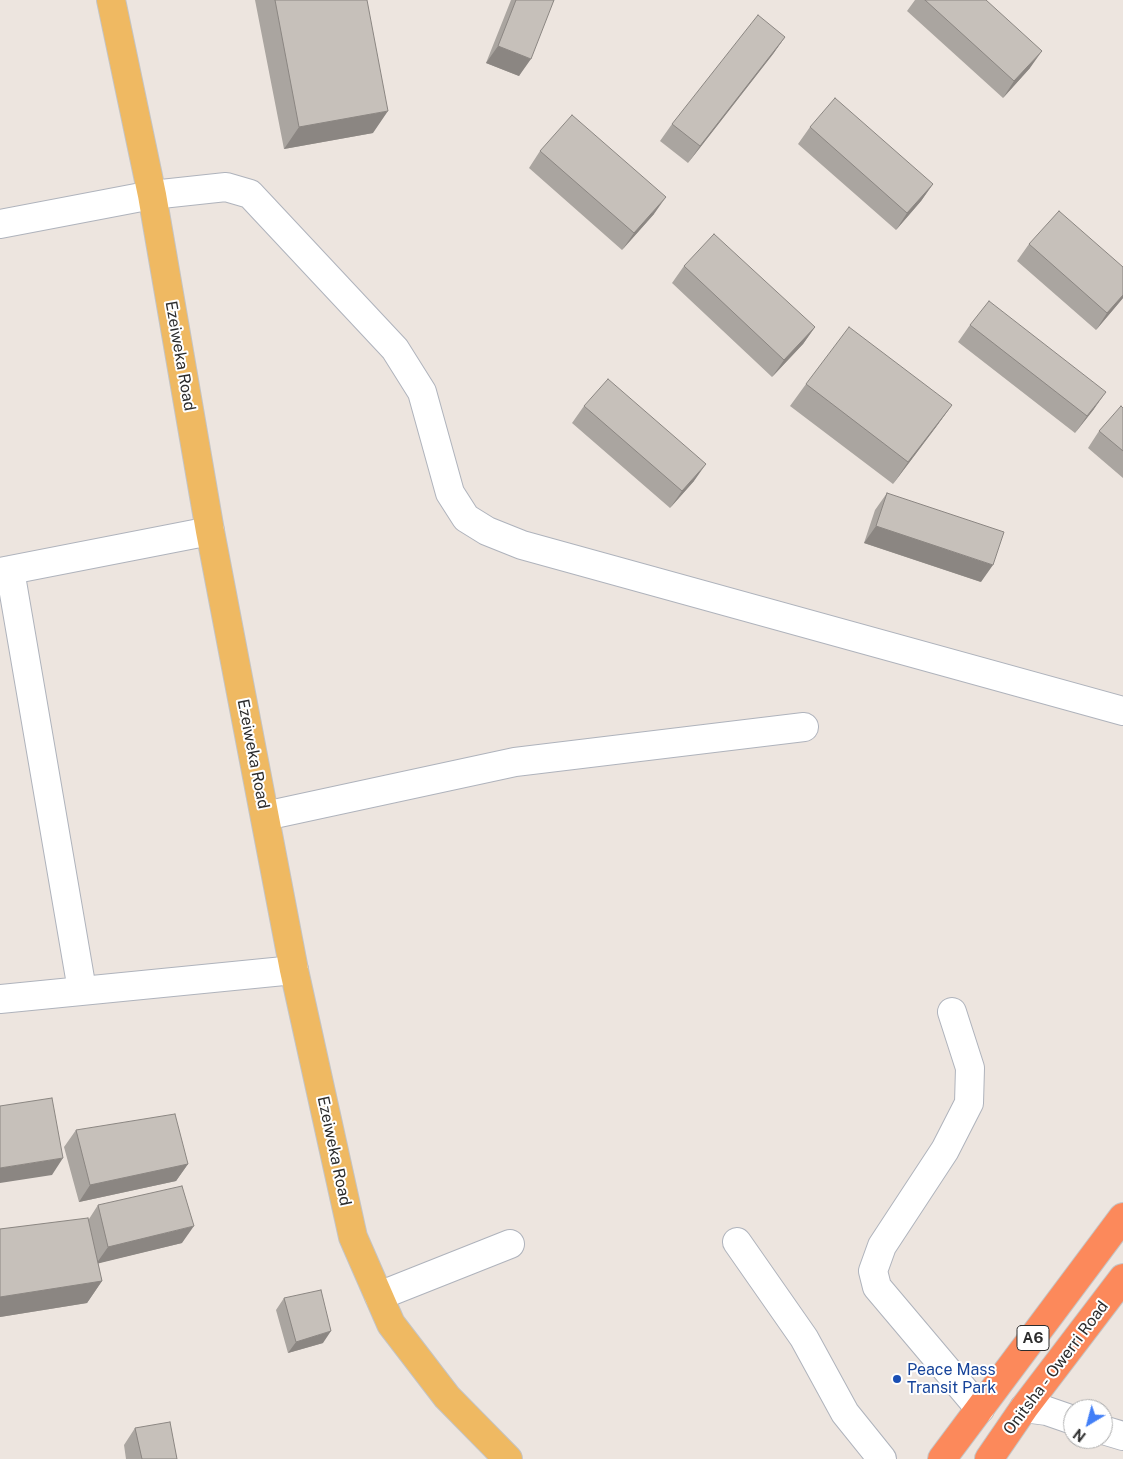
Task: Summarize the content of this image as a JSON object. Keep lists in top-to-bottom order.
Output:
{
  "streets": {
    "highway": ["A6", "Onitsha - Owerri Road"],
    "main road": ["Ezeiweka Road"]
  },
  "places": ["Peace Mass Transit Park"],
  "north": "bottom left"
}
